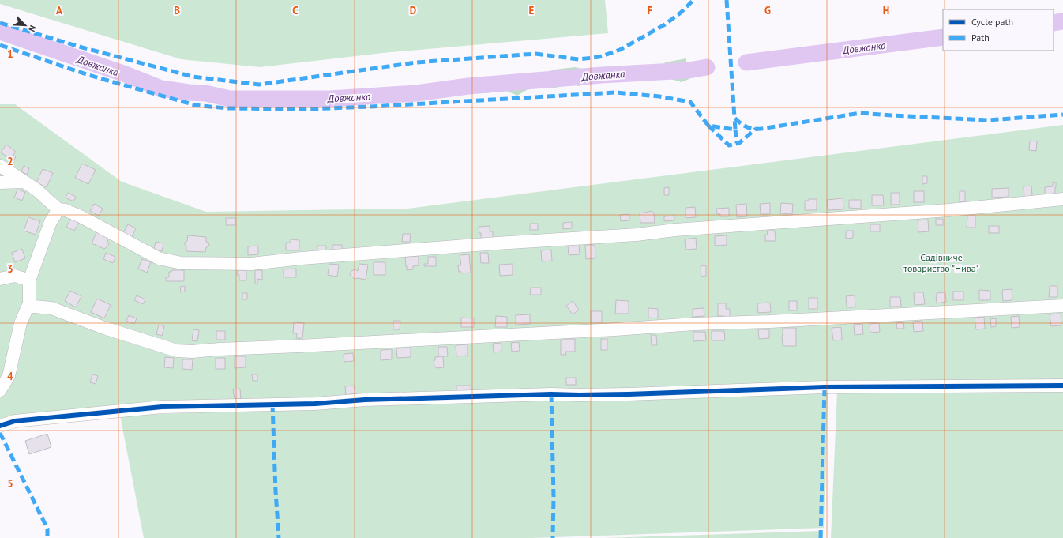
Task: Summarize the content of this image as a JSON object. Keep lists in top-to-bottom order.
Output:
{
  "water": ["Довжанка"],
  "parks": ["Садівниче товариство \"Нива\""],
  "legend": ["Cycle path", "Path"],
  "north": "bottom right",
  "grid": {
    "columns": [
      "A",
      "B",
      "C",
      "D",
      "E",
      "F",
      "G",
      "H"
    ],
    "rows": [
      "1",
      "2",
      "3",
      "4",
      "5"
    ]
  }
}
